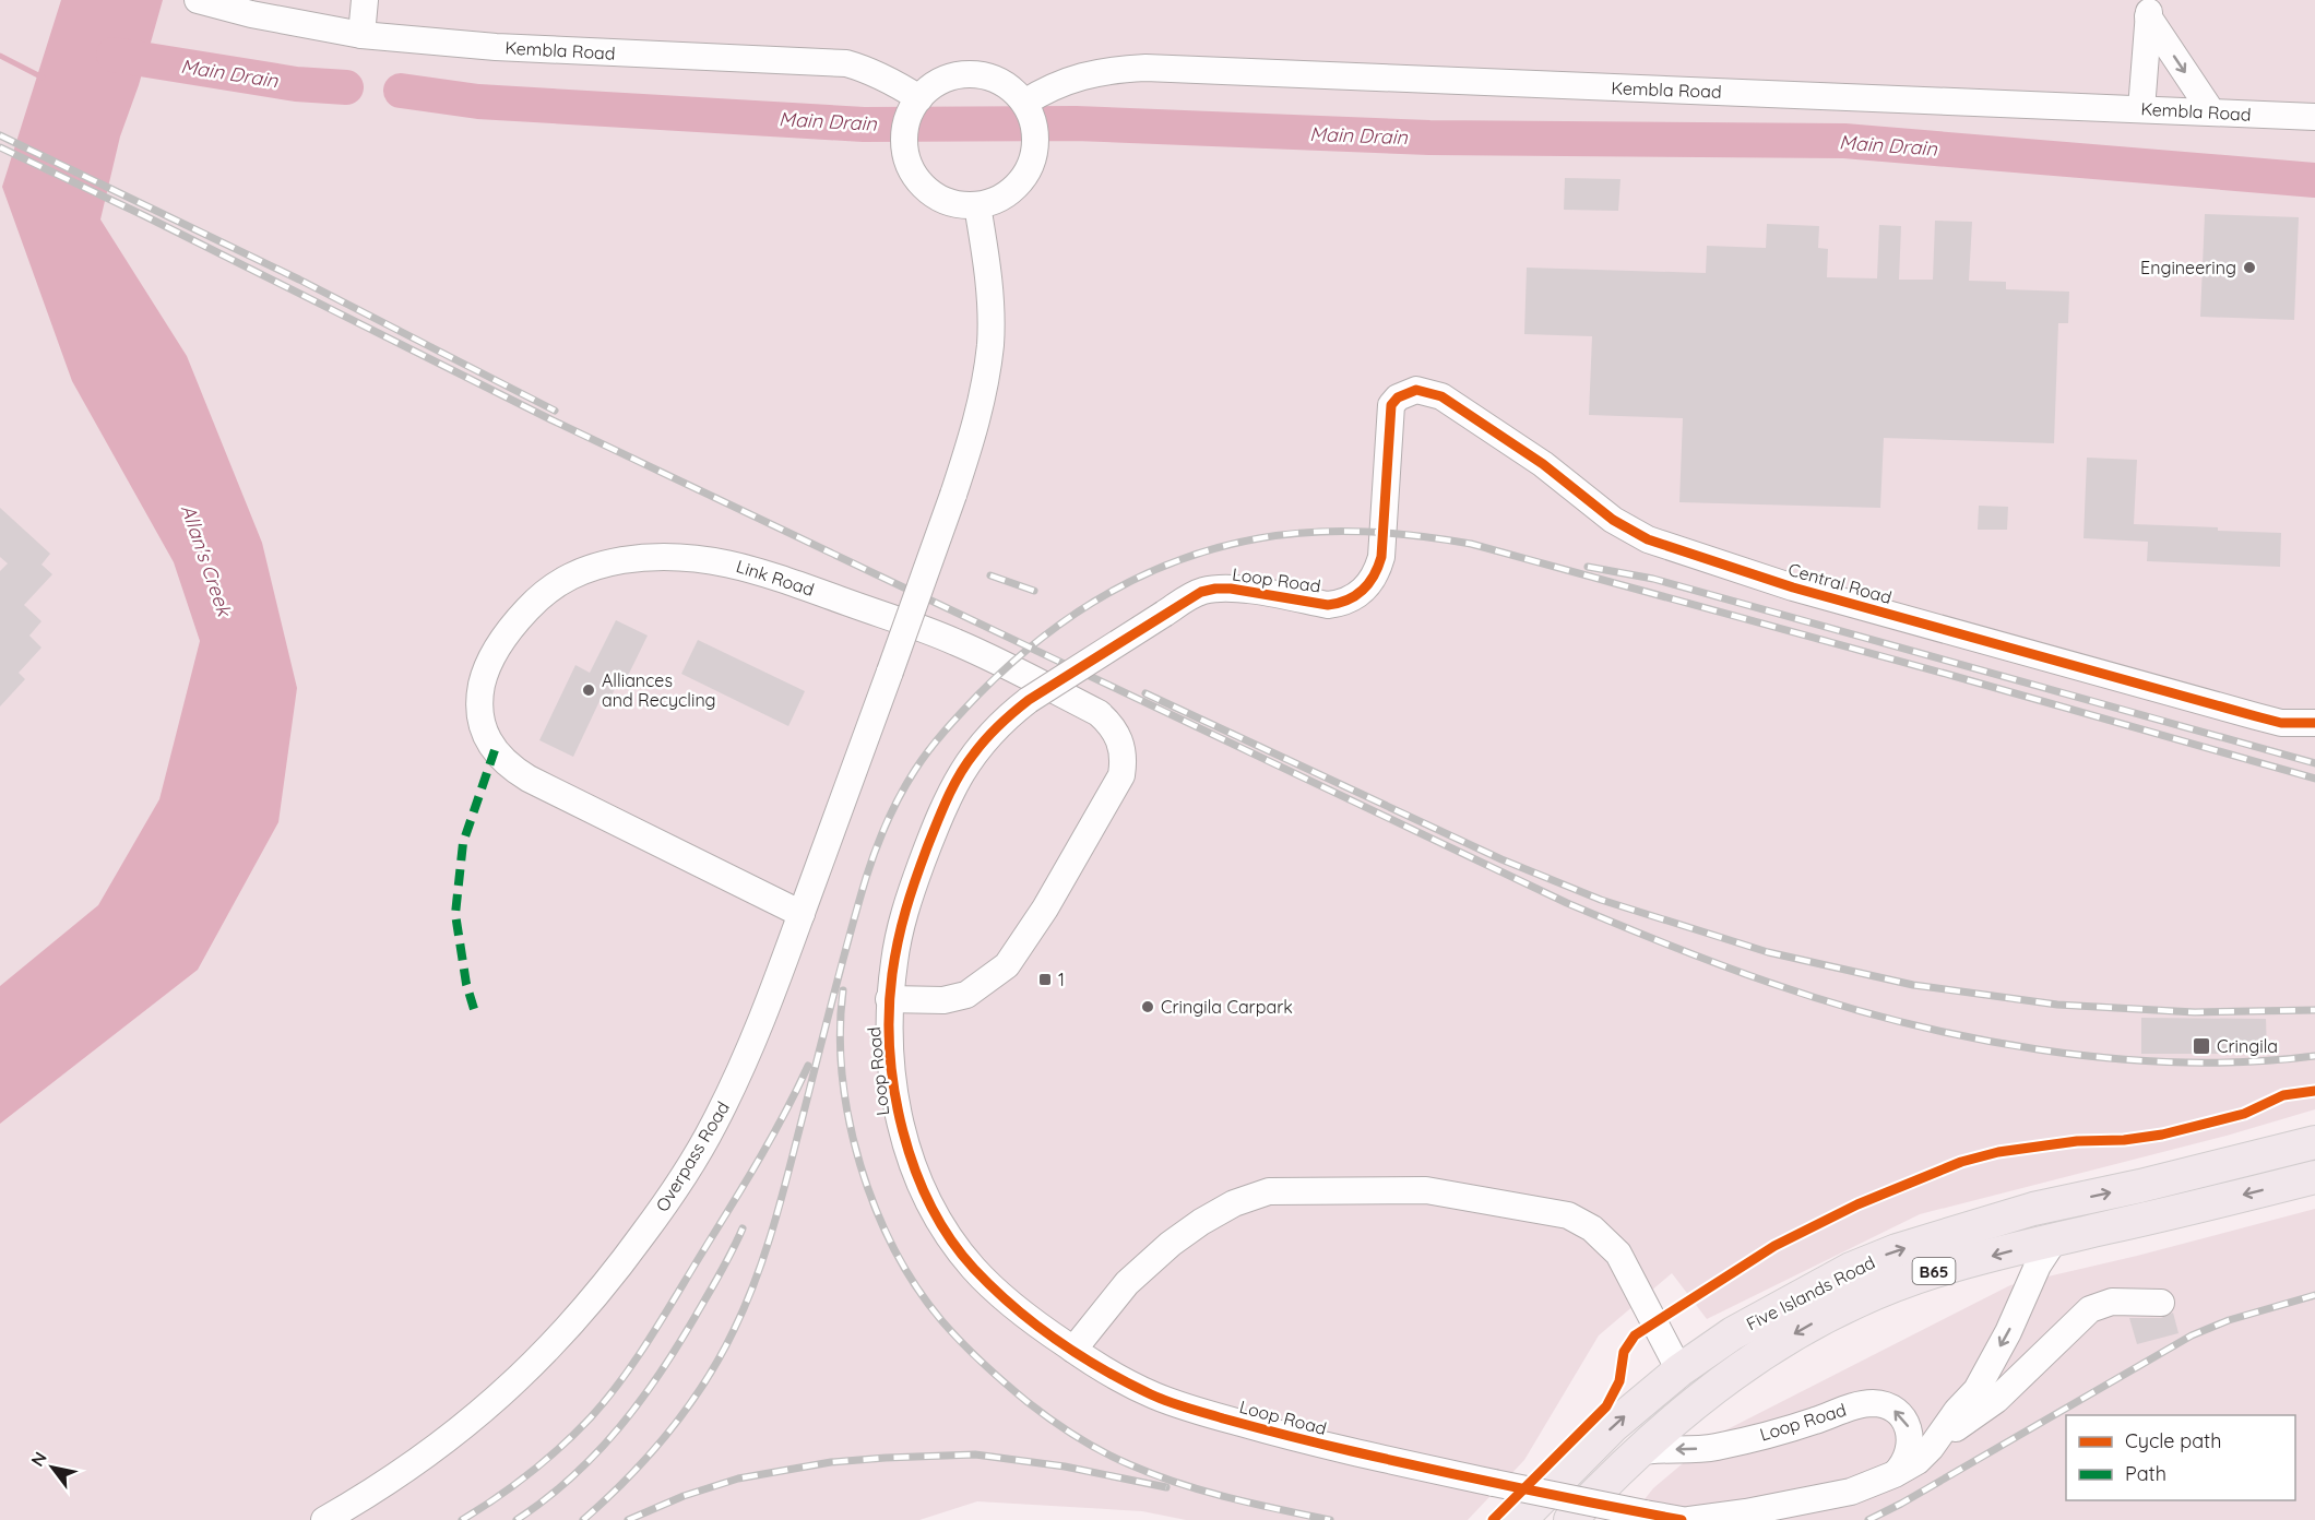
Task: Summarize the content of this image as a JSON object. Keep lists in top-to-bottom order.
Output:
{
  "streets": {
    "main road": ["B65", "Five Islands Road"],
    "street": [
      "Kembla Road",
      "Link Road",
      "Loop Road",
      "Central Road",
      "Overpass Road"
    ]
  },
  "crossings": [
    ["Kembla Road", "Overpass Road"],
    ["Link Road", "Loop Road"],
    ["Link Road", "Overpass Road"],
    ["Loop Road", "Central Road"],
    ["Loop Road", "Five Islands Road"]
  ],
  "water": ["Main Drain", "Allan's Creek"],
  "places": {
    "other": ["Engineering", "Alliances and Recycling", "Cringila Carpark"],
    "transit": ["1", "Cringila"]
  },
  "legend": ["Cycle path", "Path"],
  "north": "top left"
}
